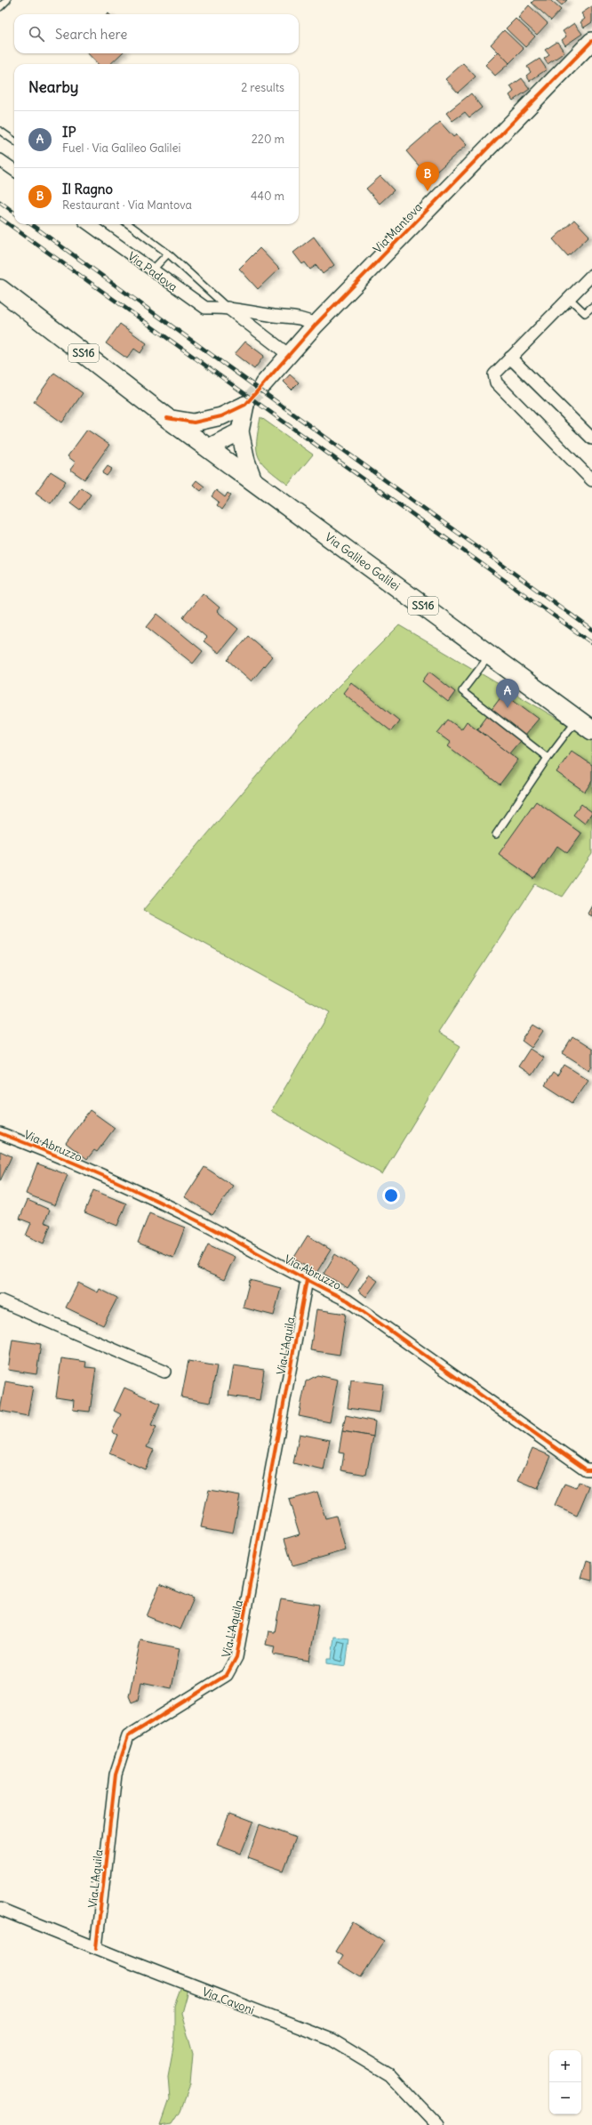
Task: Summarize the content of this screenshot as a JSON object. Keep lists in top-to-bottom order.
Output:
{
  "streets": {
    "main road": ["SS16", "Via Galileo Galilei"],
    "street": [
      "Via Mantova",
      "Via Padova",
      "Via Abruzzo",
      "Via L'Aquila",
      "Via Cavoni"
    ]
  },
  "crossings": [
    ["Via Mantova", "Via Padova"],
    ["SS16", "Via Galileo Galilei"],
    ["Via Abruzzo", "Via L'Aquila"],
    ["Via L'Aquila", "Via Cavoni"]
  ],
  "page": {
    "search": "Search here",
    "heading": ["Nearby", "2 results"],
    "list": [
      {
        "mark": "A",
        "name": "IP",
        "note": "Fuel · Via Galileo Galilei",
        "value": "220 m"
      },
      {
        "mark": "B",
        "name": "Il Ragno",
        "note": "Restaurant · Via Mantova",
        "value": "440 m"
      }
    ],
    "pins": ["B", "A"],
    "map_buttons": ["+", "−"]
  }
}
